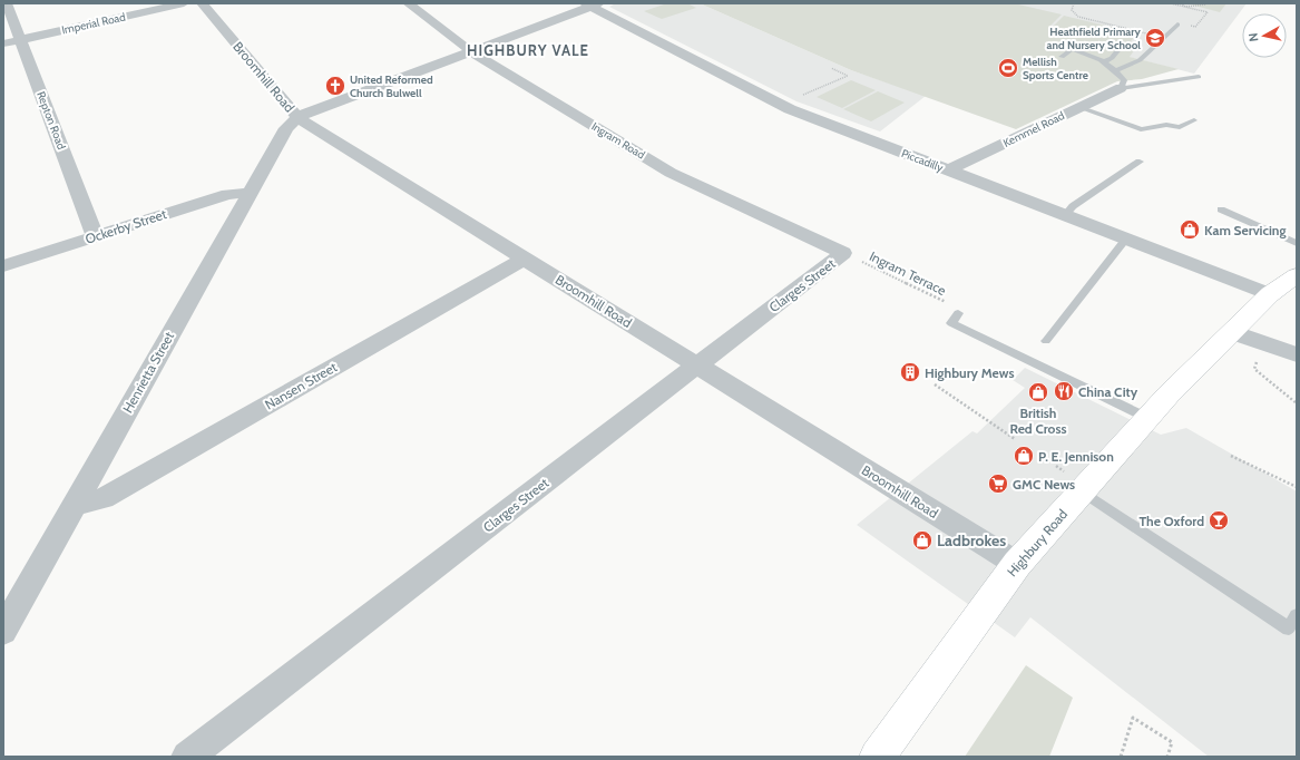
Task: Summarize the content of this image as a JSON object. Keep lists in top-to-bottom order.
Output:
{
  "streets": {
    "main road": ["Highbury Road"],
    "street": [
      "Imperial Road",
      "Broomhill Road",
      "Repton Road",
      "Kemmel Road",
      "Ingram Road",
      "Piccadilly",
      "Ockerby Street",
      "Clarges Street",
      "Henrietta Street",
      "Nansen Street"
    ],
    "path": ["Ingram Terrace"]
  },
  "crossings": [
    ["Imperial Road", "Repton Road"],
    ["Broomhill Road", "Clarges Street"],
    ["Broomhill Road", "Henrietta Street"],
    ["Broomhill Road", "Nansen Street"],
    ["Broomhill Road", "Highbury Road"],
    ["Repton Road", "Ockerby Street"],
    ["Kemmel Road", "Piccadilly"],
    ["Ingram Road", "Ingram Terrace"],
    ["Ingram Road", "Clarges Street"],
    ["Piccadilly", "Highbury Road"],
    ["Ockerby Street", "Henrietta Street"],
    ["Ingram Terrace", "Clarges Street"],
    ["Henrietta Street", "Nansen Street"]
  ],
  "districts": ["HIGHBURY VALE"],
  "places": {
    "school or university": ["Heathfield Primary and Nursery School"],
    "sports": ["Mellish Sports Centre"],
    "church": ["United Reformed Church Bulwell"],
    "shop": [
      "Kam Servicing",
      "British Red Cross",
      "P. E. Jennison",
      "Ladbrokes"
    ],
    "building": ["Highbury Mews"],
    "restaurant": ["China City"],
    "supermarket": ["GMC News"],
    "bar": ["The Oxford"]
  },
  "north": "left"
}
